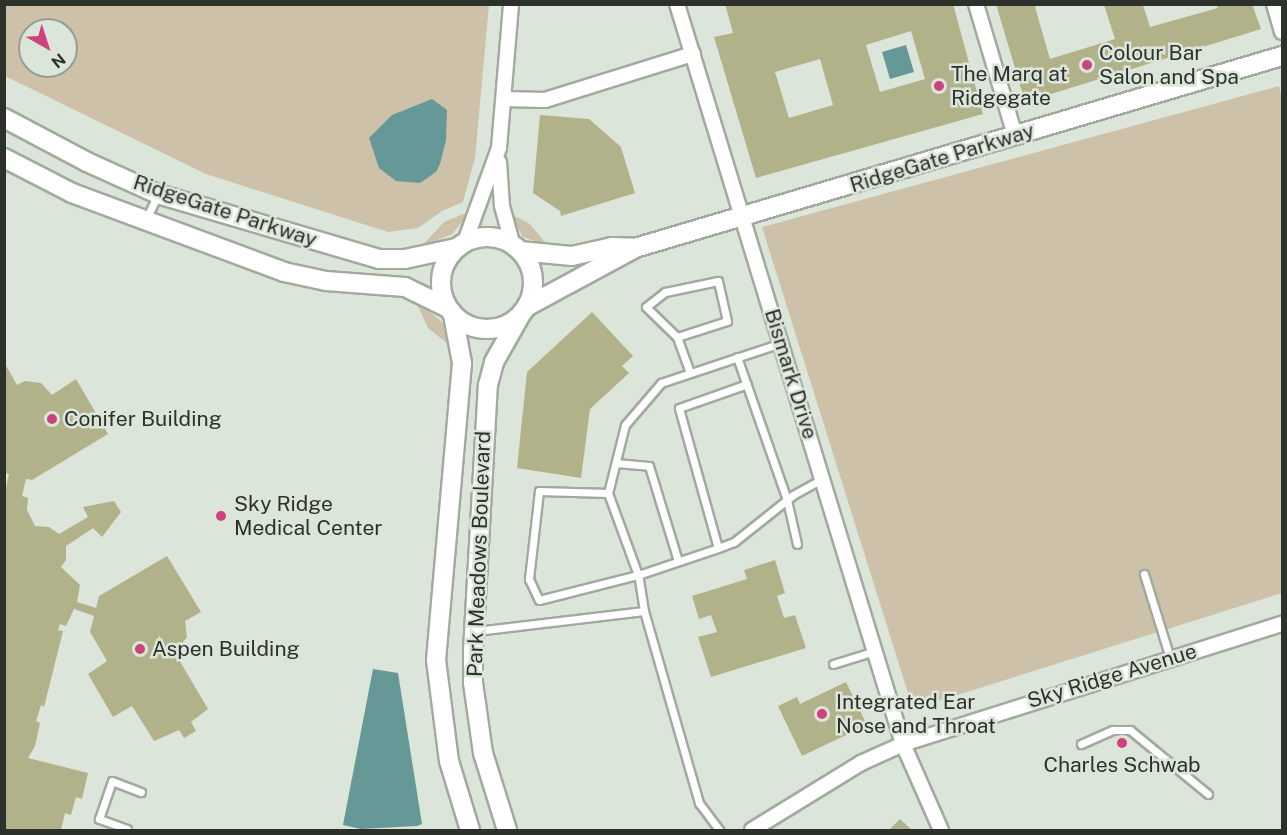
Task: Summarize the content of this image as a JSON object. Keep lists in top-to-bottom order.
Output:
{
  "streets": {
    "main road": ["RidgeGate Parkway", "Park Meadows Boulevard"],
    "street": ["Bismark Drive", "Sky Ridge Avenue"]
  },
  "crossings": [
    ["RidgeGate Parkway", "Bismark Drive"],
    ["RidgeGate Parkway", "Park Meadows Boulevard"],
    ["Bismark Drive", "Sky Ridge Avenue"]
  ],
  "places": [
    "Colour Bar Salon and Spa",
    "The Marq at Ridgegate",
    "Conifer Building",
    "Sky Ridge Medical Center",
    "Aspen Building",
    "Integrated Ear Nose and Throat",
    "Charles Schwab"
  ],
  "north": "bottom right"
}
